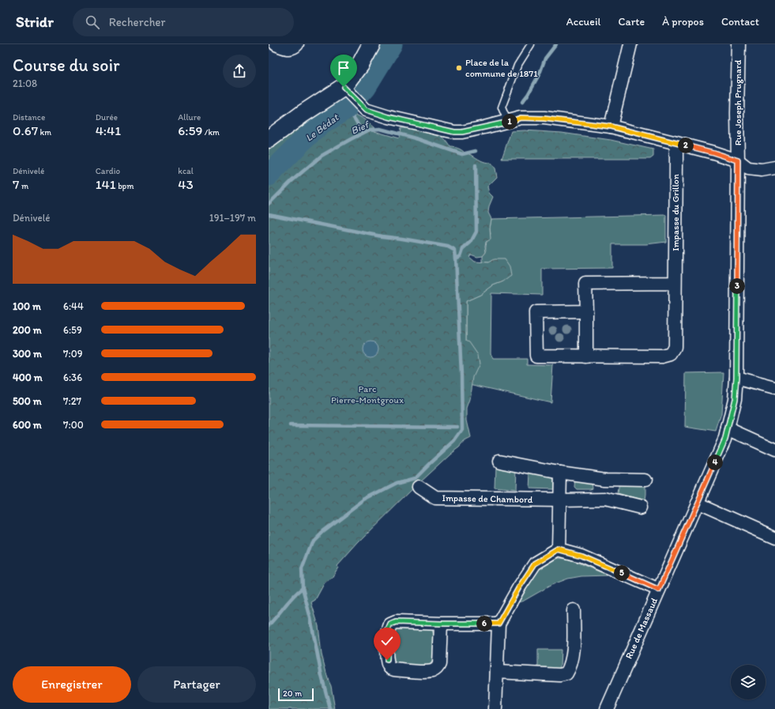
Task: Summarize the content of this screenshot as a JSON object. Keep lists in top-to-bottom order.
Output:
{
  "streets": {
    "street": [
      "Rue Joseph Prugnard",
      "Impasse du Grillon",
      "Impasse de Chambord",
      "Rue de Massaud"
    ]
  },
  "crossings": [
    ["Rue Joseph Prugnard", "Rue de Massaud"]
  ],
  "water": ["Le Bédat", "Bief"],
  "parks": ["Parc Pierre-Montgroux"],
  "places": ["Place de la commune de 1871"],
  "scale_bar": "20 m",
  "page": {
    "header": "Stridr",
    "search": "Rechercher",
    "nav": [
      "Accueil",
      "Carte",
      "À propos",
      "Contact"
    ],
    "heading": ["Course du soir", "21:08"],
    "stats": [
      ["Distance", "0.67 km"],
      ["Durée", "4:41"],
      ["Allure", "6:59 /km"],
      ["Dénivelé", "7 m"],
      ["Cardio", "141 bpm"],
      ["kcal", "43"]
    ],
    "pins": [
      "1",
      "2",
      "3",
      "4",
      "5",
      "6"
    ],
    "chart": ["Dénivelé", "191–197 m"],
    "list": [
      {
        "name": "100 m",
        "note": "6:44"
      },
      {
        "name": "200 m",
        "note": "6:59"
      },
      {
        "name": "300 m",
        "note": "7:09"
      },
      {
        "name": "400 m",
        "note": "6:36"
      },
      {
        "name": "500 m",
        "note": "7:27"
      },
      {
        "name": "600 m",
        "note": "7:00"
      }
    ],
    "buttons": ["Enregistrer", "Partager"],
    "scale": "20 m"
  }
}
